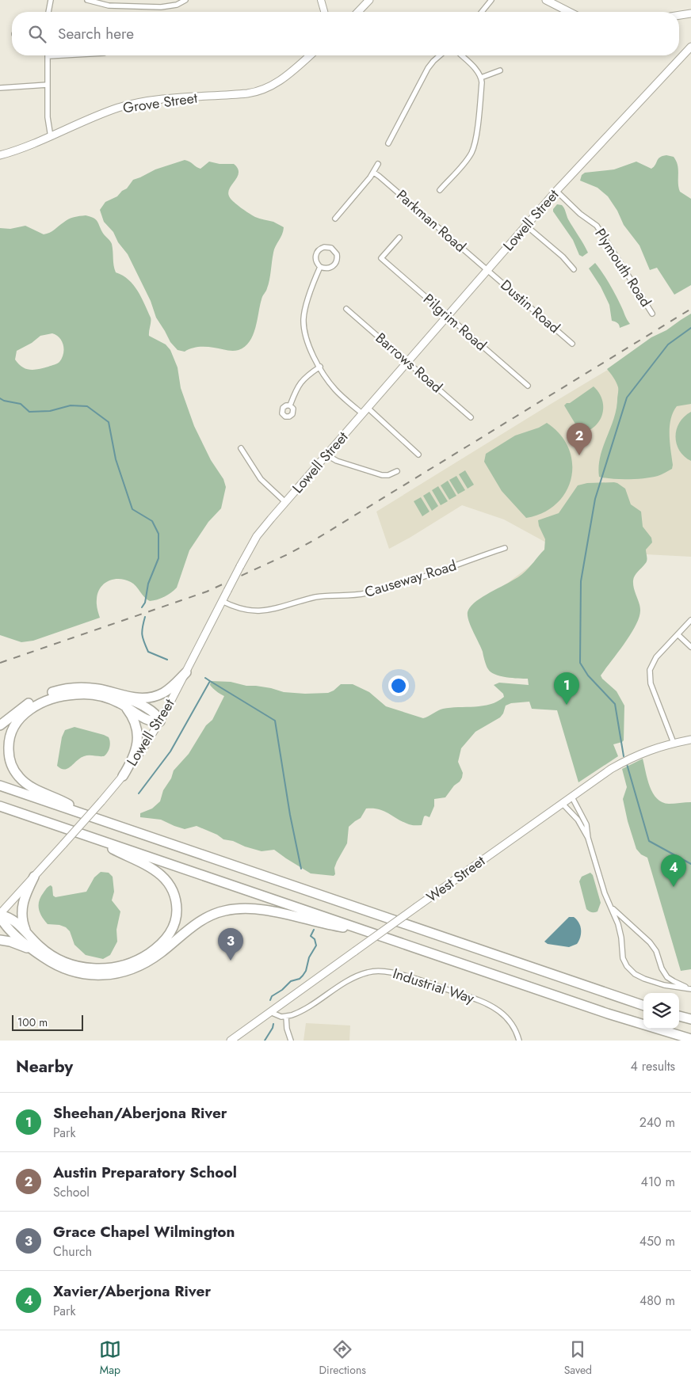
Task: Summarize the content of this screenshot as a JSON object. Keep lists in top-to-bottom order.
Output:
{
  "streets": {
    "main road": ["Grove Street", "Lowell Street", "West Street"],
    "street": [
      "Parkman Road",
      "Plymouth Road",
      "Dustin Road",
      "Pilgrim Road",
      "Barrows Road",
      "Causeway Road",
      "Industrial Way"
    ]
  },
  "crossings": [
    ["Lowell Street", "Parkman Road"],
    ["Lowell Street", "Plymouth Road"],
    ["Lowell Street", "Dustin Road"],
    ["Lowell Street", "Pilgrim Road"],
    ["Lowell Street", "Barrows Road"],
    ["Lowell Street", "Causeway Road"],
    ["Parkman Road", "Dustin Road"]
  ],
  "scale_bar": "100 m",
  "page": {
    "search": "Search here",
    "pins": [
      "2",
      "1",
      "4",
      "3"
    ],
    "scale": "100 m",
    "heading": ["Nearby", "4 results"],
    "list": [
      {
        "mark": "1",
        "name": "Sheehan/Aberjona River",
        "note": "Park",
        "value": "240 m"
      },
      {
        "mark": "2",
        "name": "Austin Preparatory School",
        "note": "School",
        "value": "410 m"
      },
      {
        "mark": "3",
        "name": "Grace Chapel Wilmington",
        "note": "Church",
        "value": "450 m"
      },
      {
        "mark": "4",
        "name": "Xavier/Aberjona River",
        "note": "Park",
        "value": "480 m"
      }
    ],
    "nav": ["Map", "Directions", "Saved"]
  }
}
